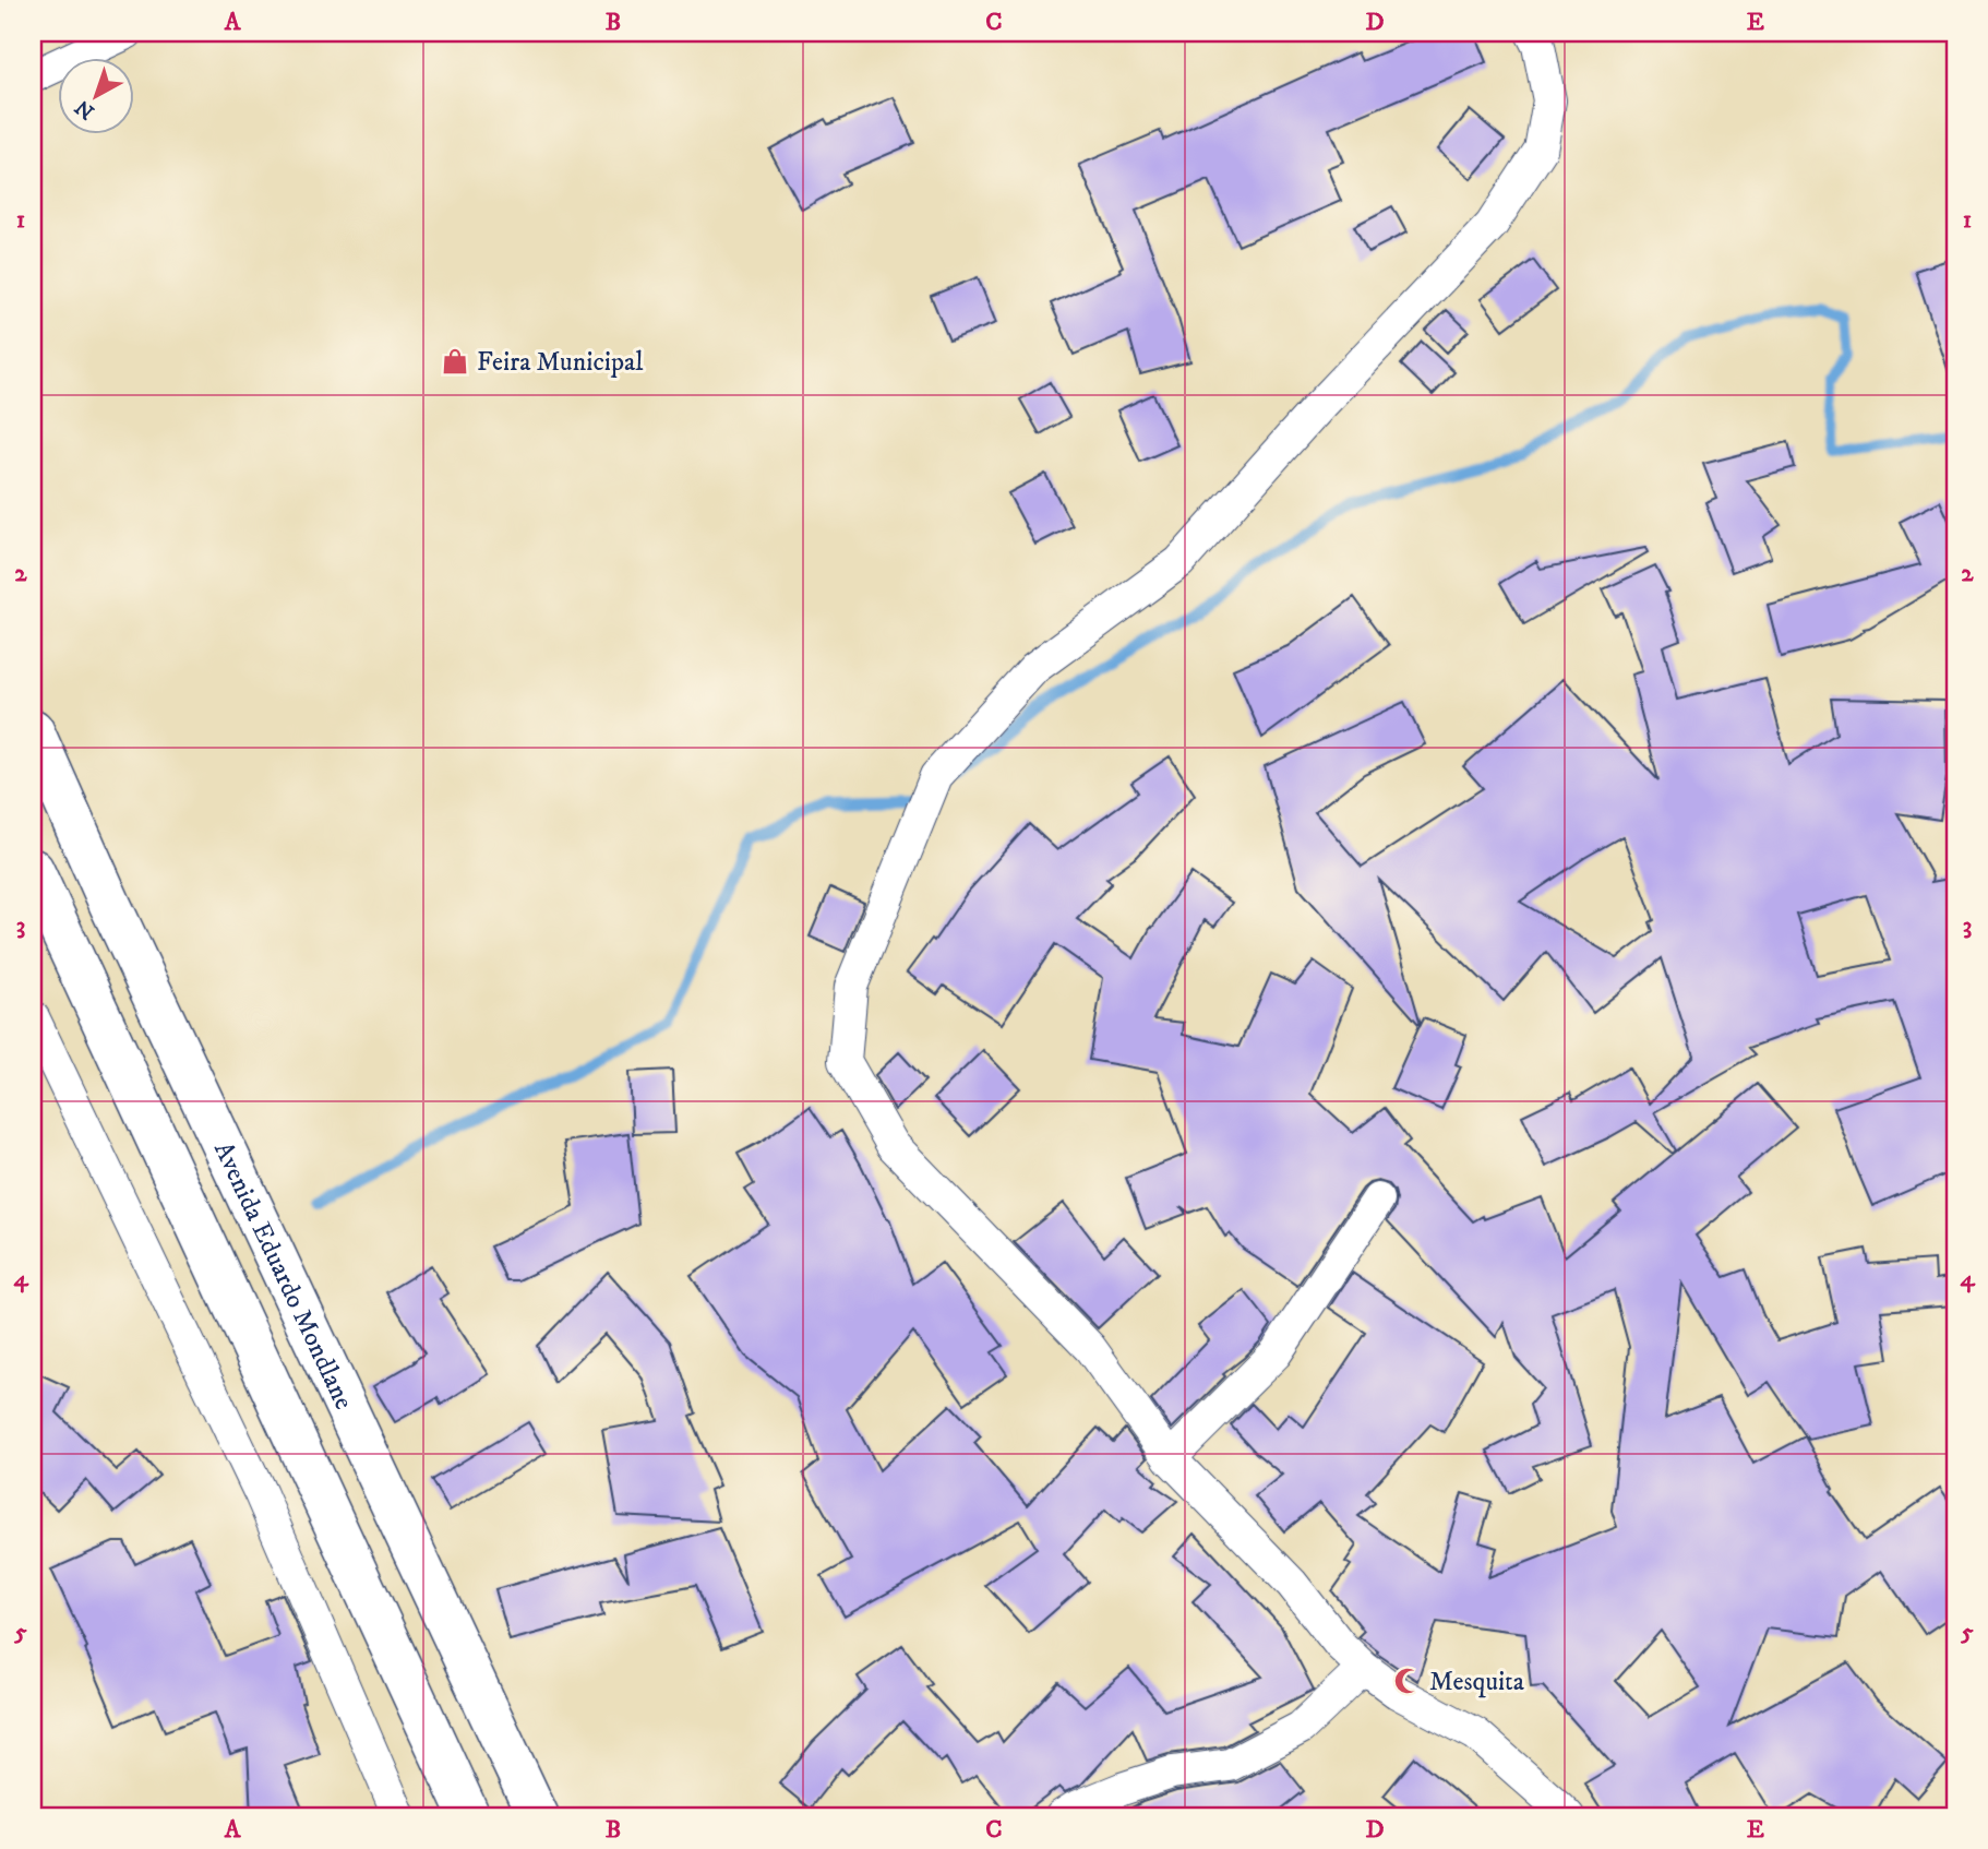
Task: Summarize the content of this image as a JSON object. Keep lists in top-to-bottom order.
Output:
{
  "streets": {
    "main road": ["Avenida Eduardo Mondlane"]
  },
  "places": {
    "shop": ["Feira Municipal"],
    "mosque": ["Mesquita"]
  },
  "north": "bottom left",
  "grid": {
    "columns": [
      "A",
      "B",
      "C",
      "D",
      "E"
    ],
    "rows": [
      "1",
      "2",
      "3",
      "4",
      "5"
    ]
  }
}
